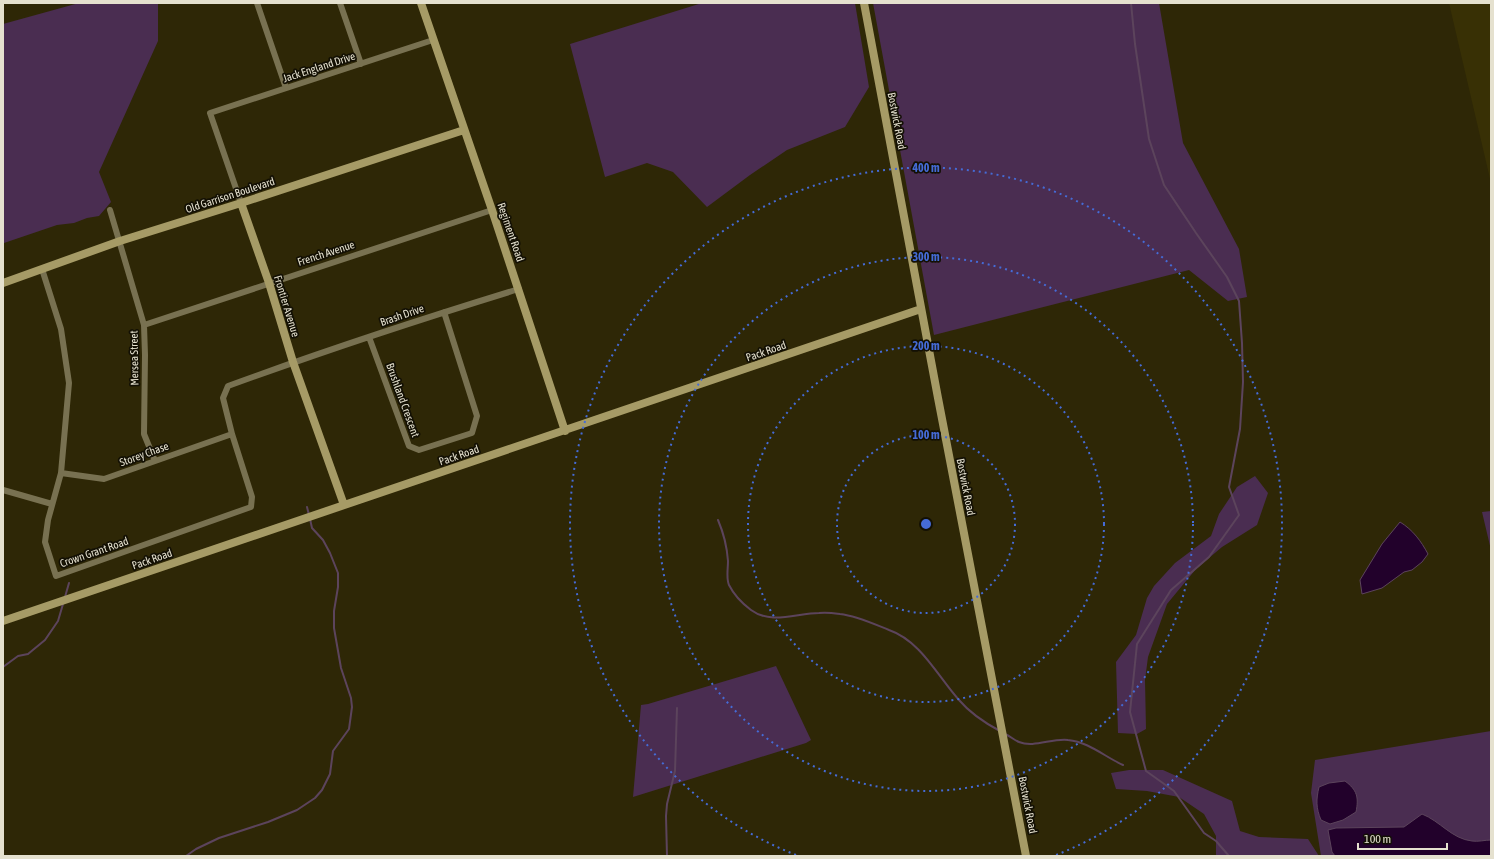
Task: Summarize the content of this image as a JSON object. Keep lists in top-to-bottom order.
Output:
{
  "streets": {
    "street": [
      "Jack England Drive",
      "Bostwick Road",
      "Old Garrison Boulevard",
      "Regiment Road",
      "French Avenue",
      "Frontier Avenue",
      "Brash Drive",
      "Pack Road",
      "Mersea Street",
      "Brushland Crescent",
      "Storey Chase",
      "Crown Grant Road"
    ]
  },
  "crossings": [
    ["Jack England Drive", "Regiment Road"],
    ["Jack England Drive", "Frontier Avenue"],
    ["Bostwick Road", "Pack Road"],
    ["Old Garrison Boulevard", "Regiment Road"],
    ["Old Garrison Boulevard", "Frontier Avenue"],
    ["Old Garrison Boulevard", "Mersea Street"],
    ["Old Garrison Boulevard", "Crown Grant Road"],
    ["Regiment Road", "French Avenue"],
    ["Regiment Road", "Brash Drive"],
    ["Regiment Road", "Pack Road"],
    ["French Avenue", "Frontier Avenue"],
    ["French Avenue", "Mersea Street"],
    ["Frontier Avenue", "Brash Drive"],
    ["Frontier Avenue", "Pack Road"],
    ["Frontier Avenue", "Crown Grant Road"],
    ["Brash Drive", "Brushland Crescent"],
    ["Brash Drive", "Crown Grant Road"],
    ["Mersea Street", "Storey Chase"],
    ["Storey Chase", "Crown Grant Road"]
  ],
  "scale_bar": "100 m",
  "rings": [
    "400 m",
    "300 m",
    "200 m",
    "100 m"
  ]
}
